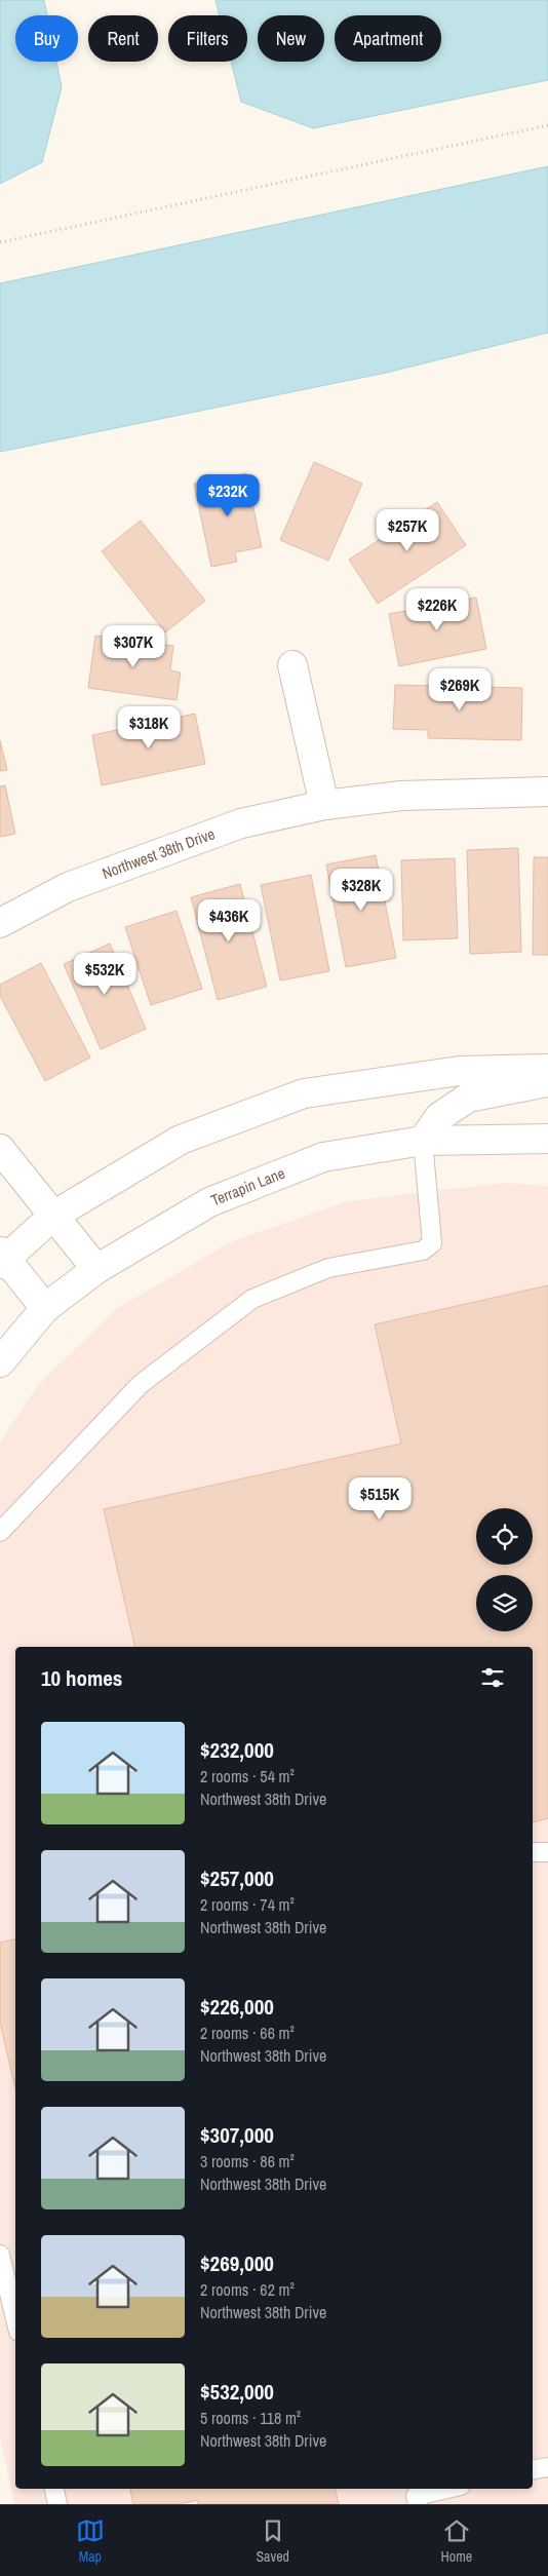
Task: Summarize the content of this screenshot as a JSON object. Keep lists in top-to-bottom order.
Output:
{
  "streets": {
    "street": ["Northwest 38th Drive", "Terrapin Lane"]
  },
  "page": {
    "chip": [
      "Buy",
      "Rent",
      "Filters",
      "New",
      "Apartment"
    ],
    "price": [
      "$232K",
      "$257K",
      "$226K",
      "$307K",
      "$269K",
      "$318K",
      "$328K",
      "$436K",
      "$532K",
      "$515K"
    ],
    "heading": "10 homes",
    "list": [
      {
        "name": "$232,000",
        "note": "2 rooms · 54 m² · Northwest 38th Drive"
      },
      {
        "name": "$257,000",
        "note": "2 rooms · 74 m² · Northwest 38th Drive"
      },
      {
        "name": "$226,000",
        "note": "2 rooms · 66 m² · Northwest 38th Drive"
      },
      {
        "name": "$307,000",
        "note": "3 rooms · 86 m² · Northwest 38th Drive"
      },
      {
        "name": "$269,000",
        "note": "2 rooms · 62 m² · Northwest 38th Drive"
      },
      {
        "name": "$532,000",
        "note": "5 rooms · 118 m² · Northwest 38th Drive"
      }
    ],
    "tabs": ["Map", "Saved", "Home"]
  }
}
